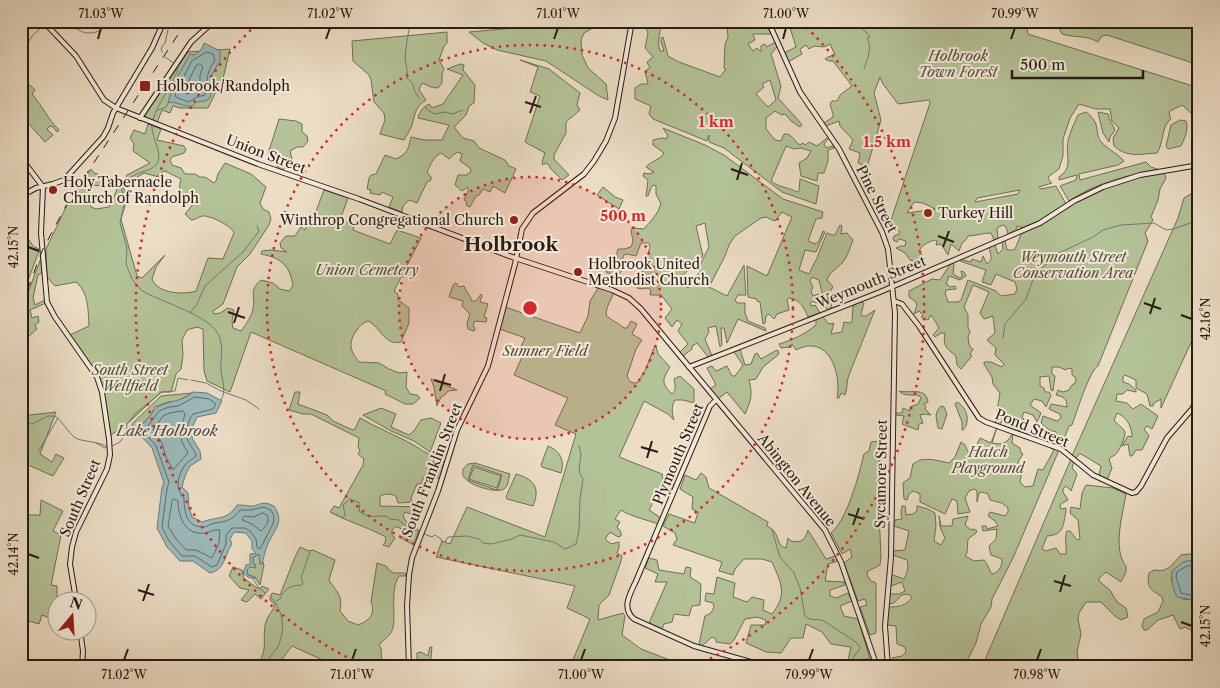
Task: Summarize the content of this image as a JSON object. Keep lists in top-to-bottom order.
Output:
{
  "streets": {
    "main road": [
      "Union Street",
      "Pine Street",
      "Weymouth Street",
      "Pond Street",
      "Plymouth Street",
      "South Franklin Street",
      "Sycamore Street",
      "Abington Avenue",
      "South Street"
    ]
  },
  "crossings": [
    ["Union Street", "Plymouth Street"],
    ["Union Street", "South Franklin Street"],
    ["Pine Street", "Weymouth Street"],
    ["Pine Street", "Sycamore Street"],
    ["Weymouth Street", "Plymouth Street"],
    ["Weymouth Street", "Sycamore Street"],
    ["Pond Street", "Sycamore Street"],
    ["Plymouth Street", "South Franklin Street"],
    ["Plymouth Street", "Abington Avenue"]
  ],
  "districts": ["Holbrook"],
  "water": ["Lake Holbrook"],
  "parks": [
    "Holbrook Town Forest",
    "Weymouth Street Conservation Area",
    "Union Cemetery",
    "Sumner Field",
    "South Street Wellfield",
    "Hatch Playground"
  ],
  "places": {
    "transit": ["Holbrook/Randolph"],
    "other": [
      "Holy Tabernacle Church of Randolph",
      "Turkey Hill",
      "Winthrop Congregational Church",
      "Holbrook United Methodist Church"
    ]
  },
  "scale_bar": "500 m",
  "north": "top",
  "coordinates": [
    "71.03°W",
    "71.02°W",
    "71.01°W",
    "71.00°W",
    "70.99°W",
    "42.15°N",
    "42.16°N",
    "42.14°N",
    "70.98°W"
  ],
  "rings": ["1 km", "1.5 km", "500 m"]
}
